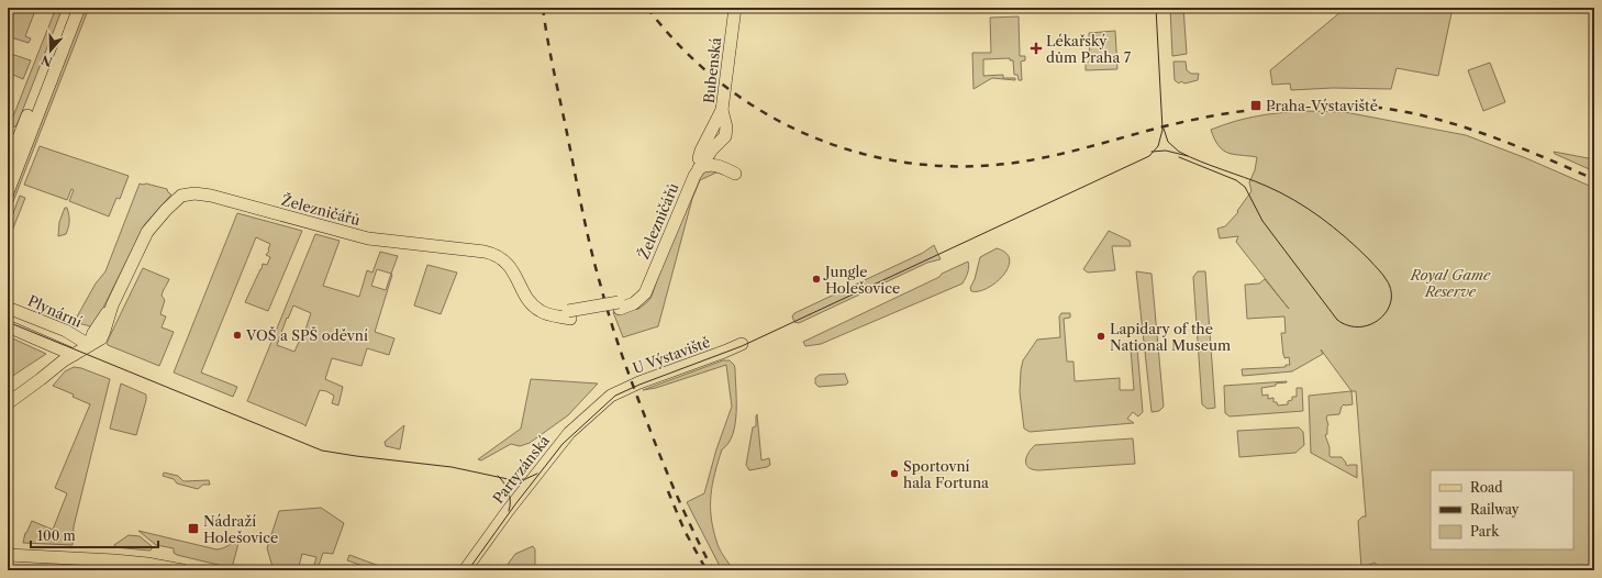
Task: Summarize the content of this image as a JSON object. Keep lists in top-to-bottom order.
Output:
{
  "streets": {
    "main road": [
      "Bubenská",
      "Železničářů",
      "Plynární",
      "U Výstaviště",
      "Partyzánská"
    ]
  },
  "crossings": [
    ["Bubenská", "Železničářů"],
    ["Železničářů", "Plynární"],
    ["U Výstaviště", "Partyzánská"]
  ],
  "parks": ["Royal Game Reserve"],
  "places": {
    "health": ["Lékařský dům Praha 7"],
    "transit": ["Praha-Výstaviště", "Nádraží Holešovice"],
    "other": [
      "Jungle Holešovice",
      "VOŠ a SPŠ oděvní",
      "Lapidary of the National Museum",
      "Sportovní hala Fortuna"
    ]
  },
  "legend": ["Road", "Railway", "Park"],
  "scale_bar": "100 m",
  "north": "bottom"
}
